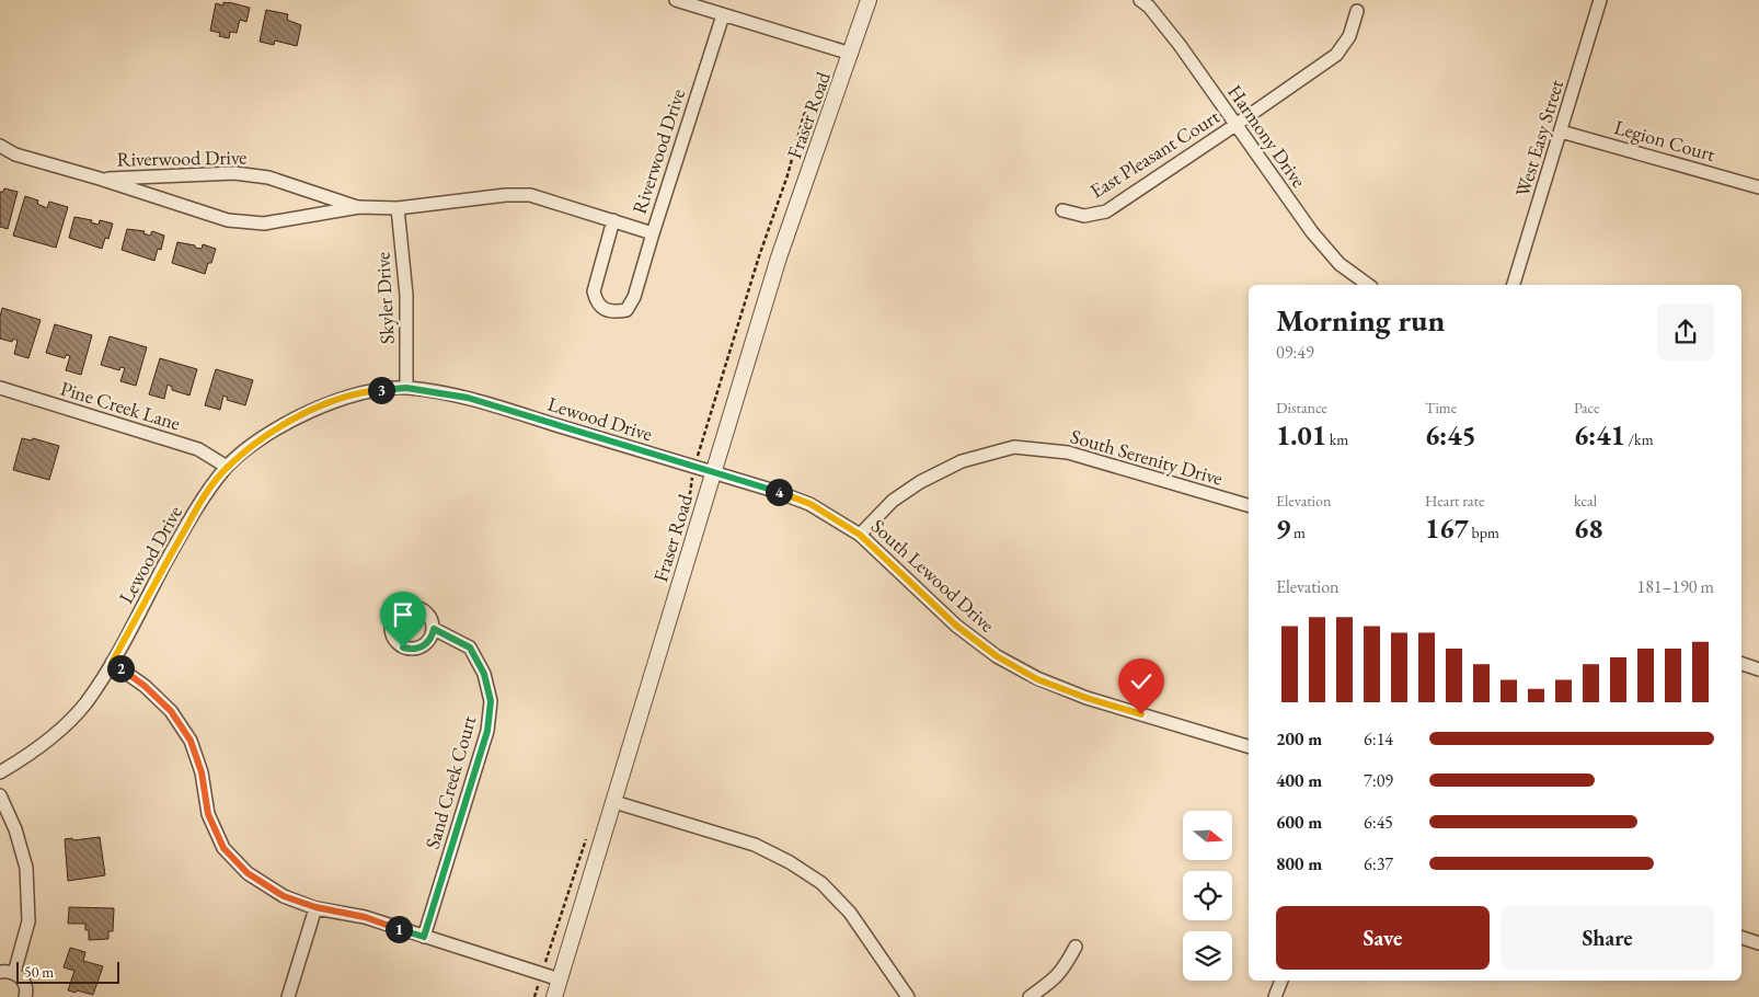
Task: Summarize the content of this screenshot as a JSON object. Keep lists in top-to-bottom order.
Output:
{
  "streets": {
    "street": [
      "Fraser Road",
      "Harmony Drive",
      "West Easy Street",
      "Legion Court",
      "Riverwood Drive",
      "East Pleasant Court",
      "Skyler Drive",
      "Pine Creek Lane",
      "Lewood Drive",
      "South Serenity Drive",
      "South Lewood Drive",
      "Sand Creek Court"
    ]
  },
  "crossings": [
    ["Fraser Road", "Lewood Drive"],
    ["Fraser Road", "South Lewood Drive"],
    ["Harmony Drive", "East Pleasant Court"],
    ["West Easy Street", "Legion Court"],
    ["Riverwood Drive", "Skyler Drive"],
    ["Skyler Drive", "Lewood Drive"],
    ["Pine Creek Lane", "Lewood Drive"],
    ["Lewood Drive", "South Lewood Drive"],
    ["South Serenity Drive", "South Lewood Drive"]
  ],
  "scale_bar": "50 m",
  "north": "right",
  "page": {
    "heading": ["Morning run", "09:49"],
    "pins": [
      "3",
      "4",
      "2",
      "1"
    ],
    "stats": [
      ["Distance", "1.01 km"],
      ["Time", "6:45"],
      ["Pace", "6:41 /km"],
      ["Elevation", "9 m"],
      ["Heart rate", "167 bpm"],
      ["kcal", "68"]
    ],
    "chart": ["Elevation", "181–190 m"],
    "list": [
      {
        "name": "200 m",
        "note": "6:14"
      },
      {
        "name": "400 m",
        "note": "7:09"
      },
      {
        "name": "600 m",
        "note": "6:45"
      },
      {
        "name": "800 m",
        "note": "6:37"
      }
    ],
    "buttons": ["Save", "Share"],
    "scale": "50 m"
  }
}
